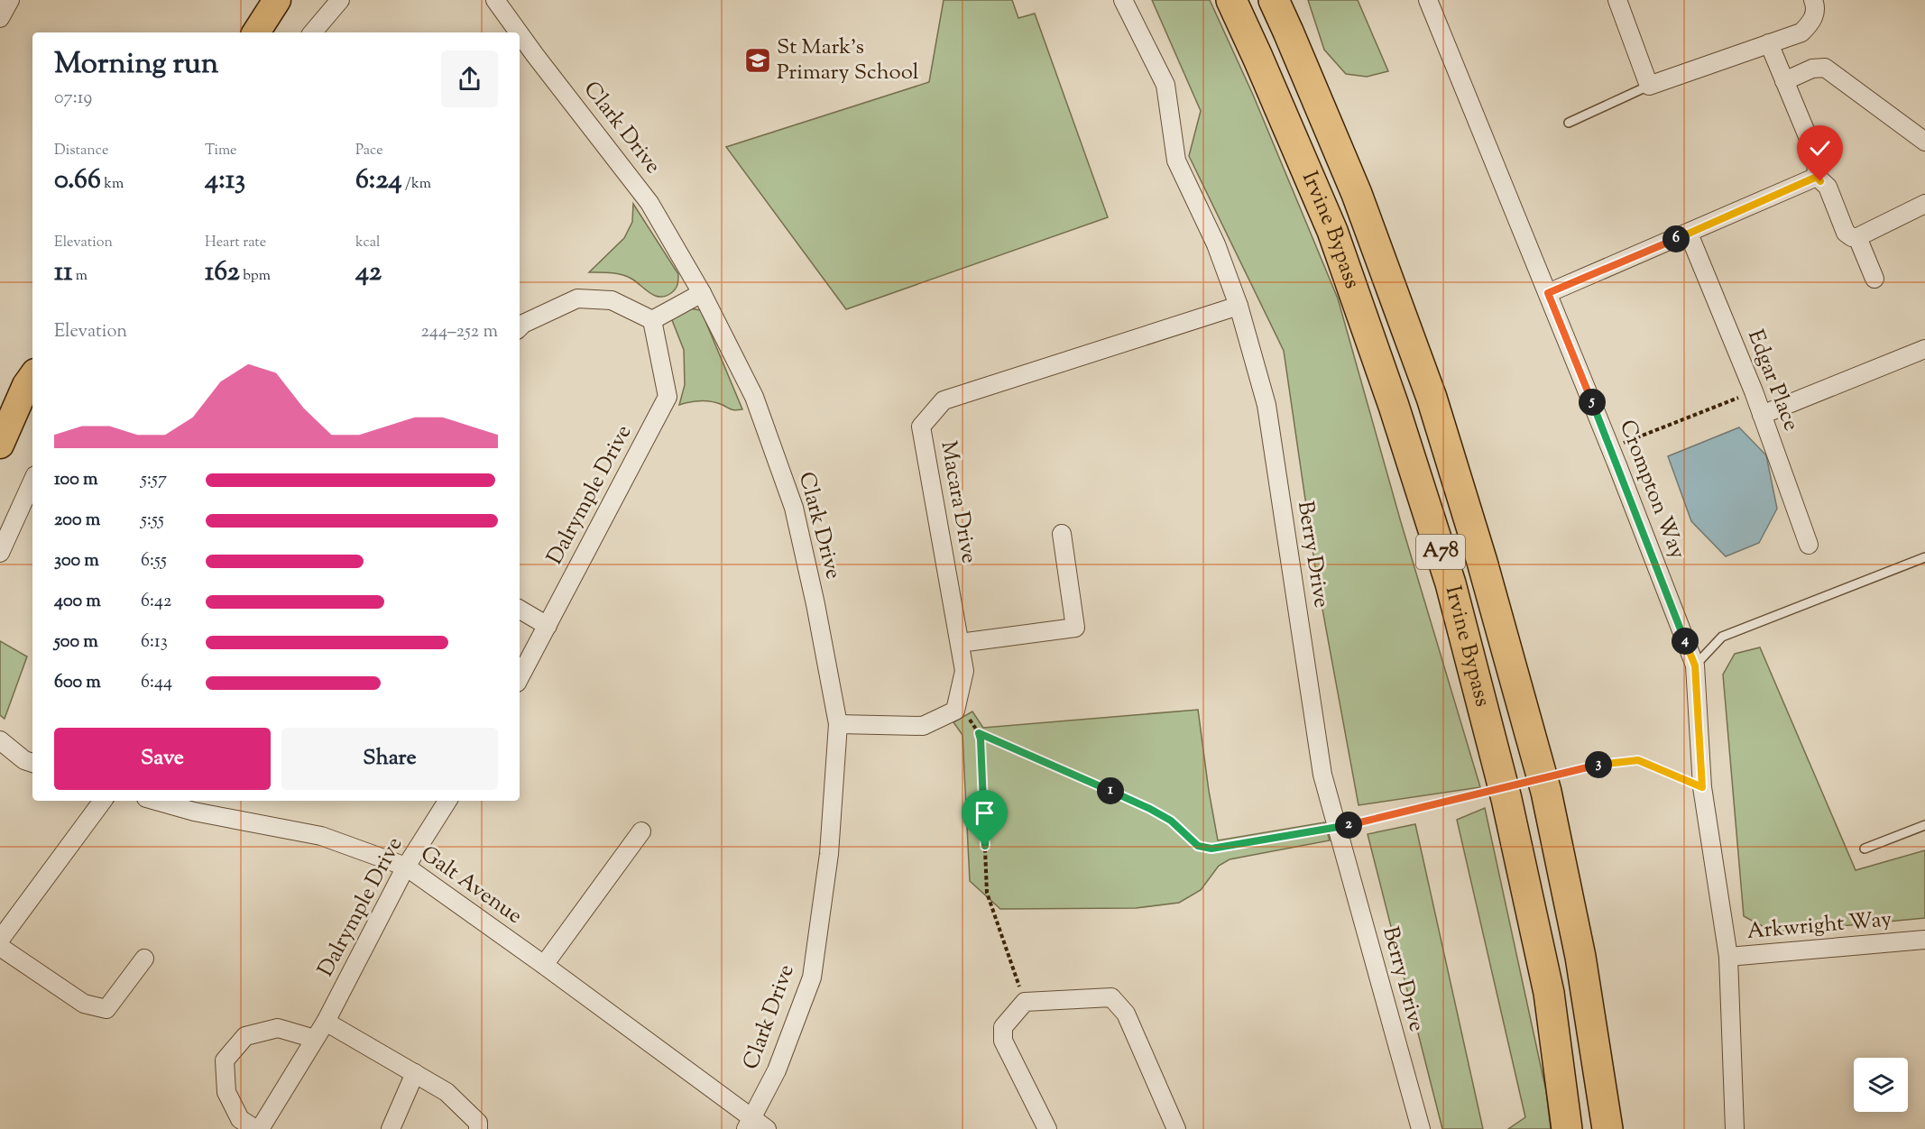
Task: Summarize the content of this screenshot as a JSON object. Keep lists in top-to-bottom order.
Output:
{
  "streets": {
    "highway": ["Irvine Bypass", "A78"],
    "street": [
      "Clark Drive",
      "Edgar Place",
      "Crompton Way",
      "Dalrymple Drive",
      "Macara Drive",
      "Berry Drive",
      "Galt Avenue",
      "Arkwright Way"
    ]
  },
  "crossings": [
    ["Clark Drive", "Galt Avenue"],
    ["Crompton Way", "Arkwright Way"],
    ["Dalrymple Drive", "Galt Avenue"],
    ["Macara Drive", "Berry Drive"]
  ],
  "places": {
    "school or university": ["St Mark's Primary School"]
  },
  "page": {
    "heading": ["Morning run", "07:19"],
    "stats": [
      ["Distance", "0.66 km"],
      ["Time", "4:13"],
      ["Pace", "6:24 /km"],
      ["Elevation", "11 m"],
      ["Heart rate", "162 bpm"],
      ["kcal", "42"]
    ],
    "pins": [
      "6",
      "5",
      "4",
      "3",
      "1",
      "2"
    ],
    "chart": ["Elevation", "244–252 m"],
    "list": [
      {
        "name": "100 m",
        "note": "5:57"
      },
      {
        "name": "200 m",
        "note": "5:55"
      },
      {
        "name": "300 m",
        "note": "6:55"
      },
      {
        "name": "400 m",
        "note": "6:42"
      },
      {
        "name": "500 m",
        "note": "6:13"
      },
      {
        "name": "600 m",
        "note": "6:44"
      }
    ],
    "buttons": ["Save", "Share"]
  }
}
